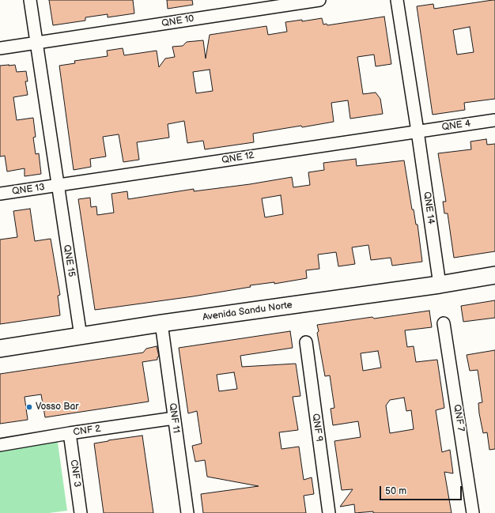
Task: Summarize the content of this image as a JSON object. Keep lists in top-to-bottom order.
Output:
{
  "streets": {
    "main road": ["Avenida Sandu Norte"],
    "street": [
      "QNE 10",
      "QNE 4",
      "QNE 12",
      "QNE 13",
      "QNE 14",
      "QNE 15",
      "QNF 11",
      "QNF 7",
      "QNF 9",
      "CNF 2",
      "CNF 3"
    ]
  },
  "crossings": [
    ["QNE 10", "QNE 15"],
    ["QNE 4", "QNE 12"],
    ["QNE 4", "QNE 14"],
    ["QNE 12", "QNE 13"],
    ["QNE 12", "QNE 14"],
    ["QNE 12", "QNE 15"],
    ["QNE 13", "QNE 15"],
    ["QNE 14", "Avenida Sandu Norte"],
    ["QNE 15", "Avenida Sandu Norte"],
    ["Avenida Sandu Norte", "QNF 11"],
    ["QNF 11", "CNF 2"],
    ["CNF 2", "CNF 3"]
  ],
  "places": ["Vosso Bar"],
  "scale_bar": "50 m"
}
